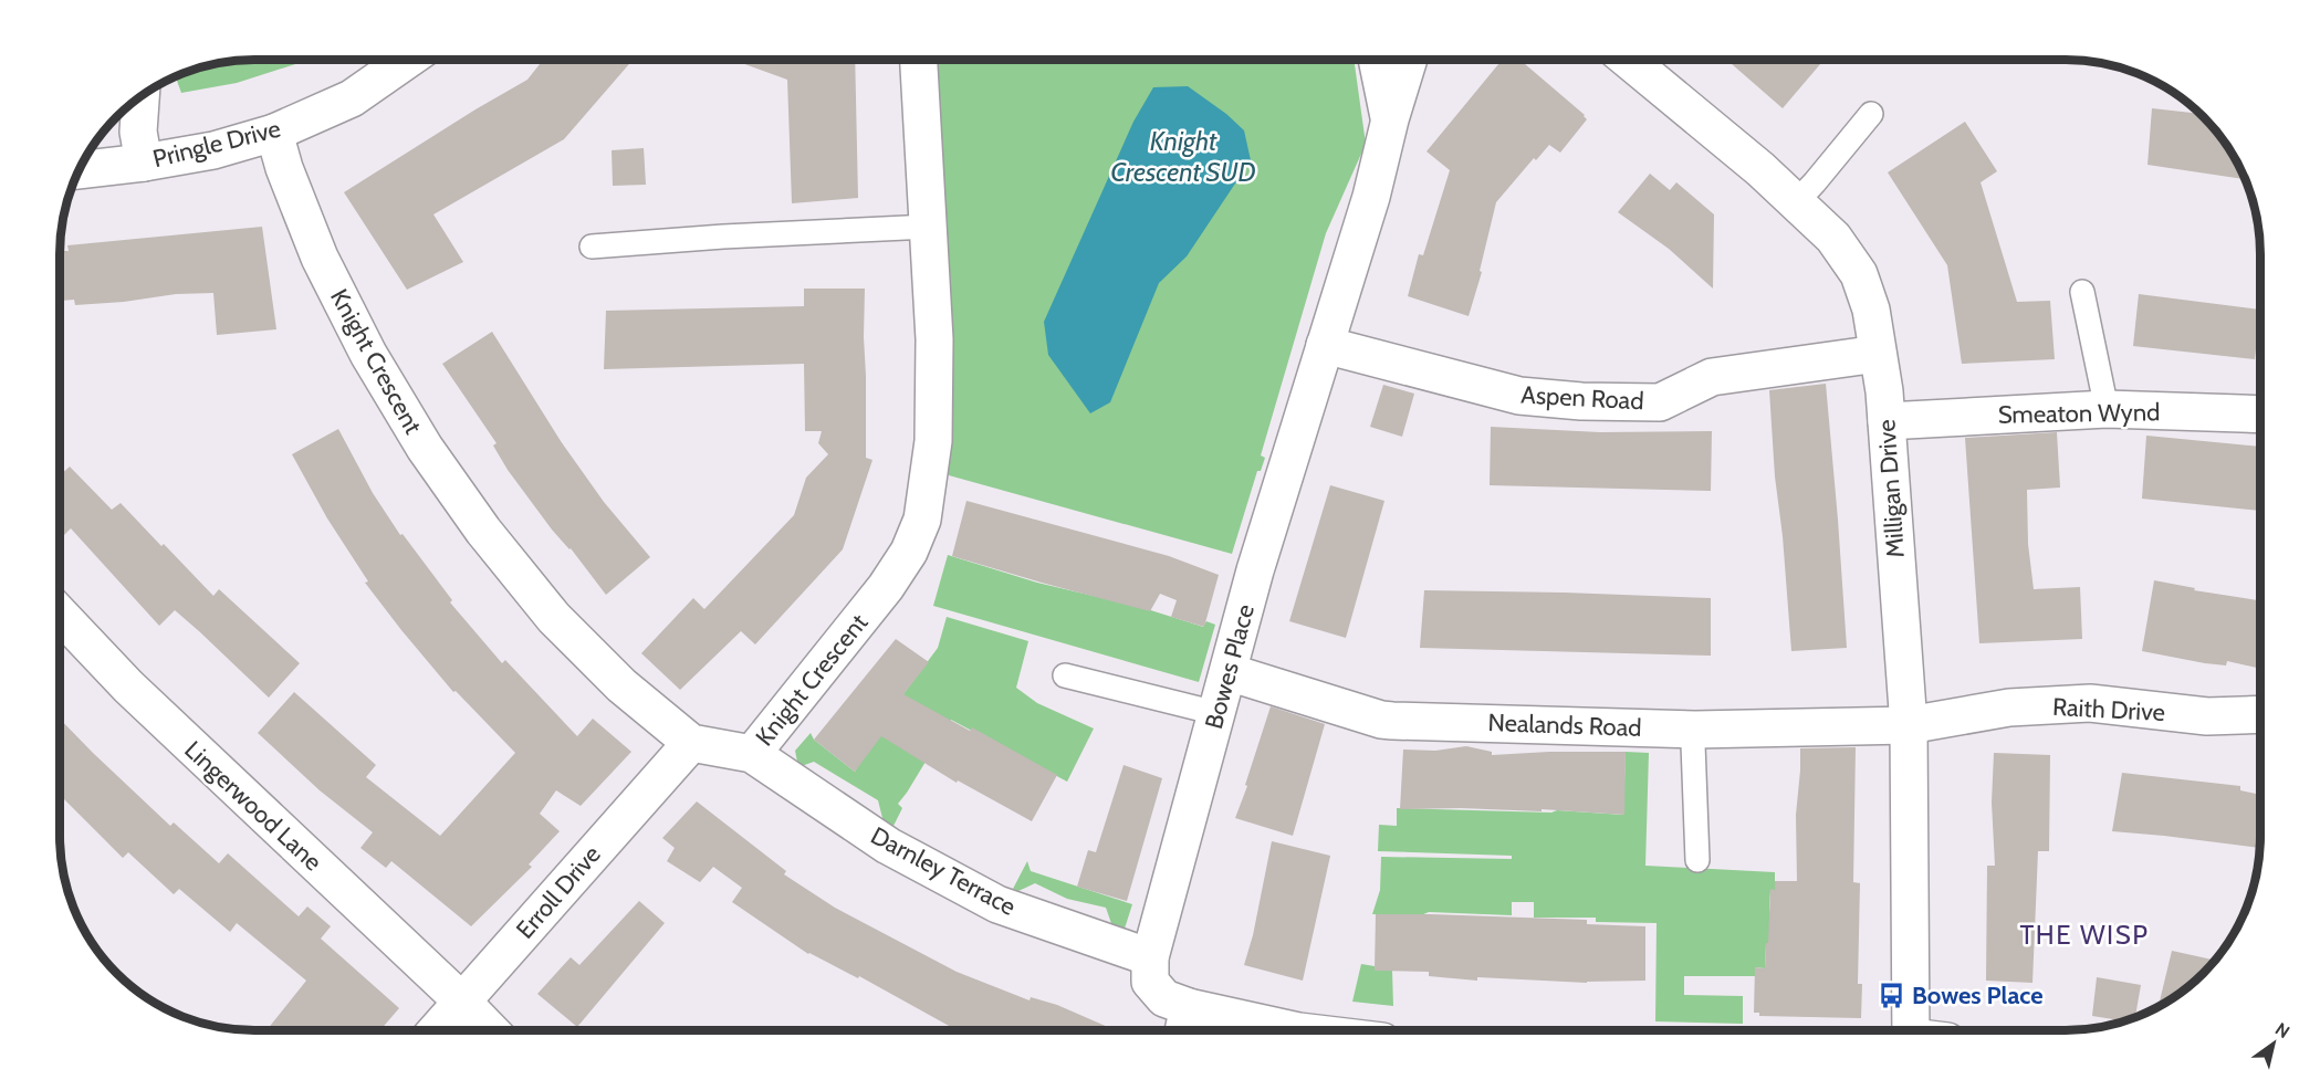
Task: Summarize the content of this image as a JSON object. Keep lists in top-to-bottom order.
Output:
{
  "streets": {
    "street": [
      "Pringle Drive",
      "Knight Crescent",
      "Aspen Road",
      "Smeaton Wynd",
      "Milligan Drive",
      "Bowes Place",
      "Raith Drive",
      "Nealands Road",
      "Lingerwood Lane",
      "Darnley Terrace",
      "Erroll Drive"
    ]
  },
  "crossings": [
    ["Pringle Drive", "Knight Crescent"],
    ["Knight Crescent", "Darnley Terrace"],
    ["Knight Crescent", "Erroll Drive"],
    ["Aspen Road", "Milligan Drive"],
    ["Aspen Road", "Bowes Place"],
    ["Smeaton Wynd", "Milligan Drive"],
    ["Milligan Drive", "Raith Drive"],
    ["Milligan Drive", "Nealands Road"],
    ["Bowes Place", "Nealands Road"],
    ["Bowes Place", "Darnley Terrace"],
    ["Raith Drive", "Nealands Road"],
    ["Lingerwood Lane", "Erroll Drive"]
  ],
  "districts": ["THE WISP"],
  "water": ["Knight Crescent SUD"],
  "places": {
    "bus stop": ["Bowes Place"]
  },
  "north": "top right"
}
